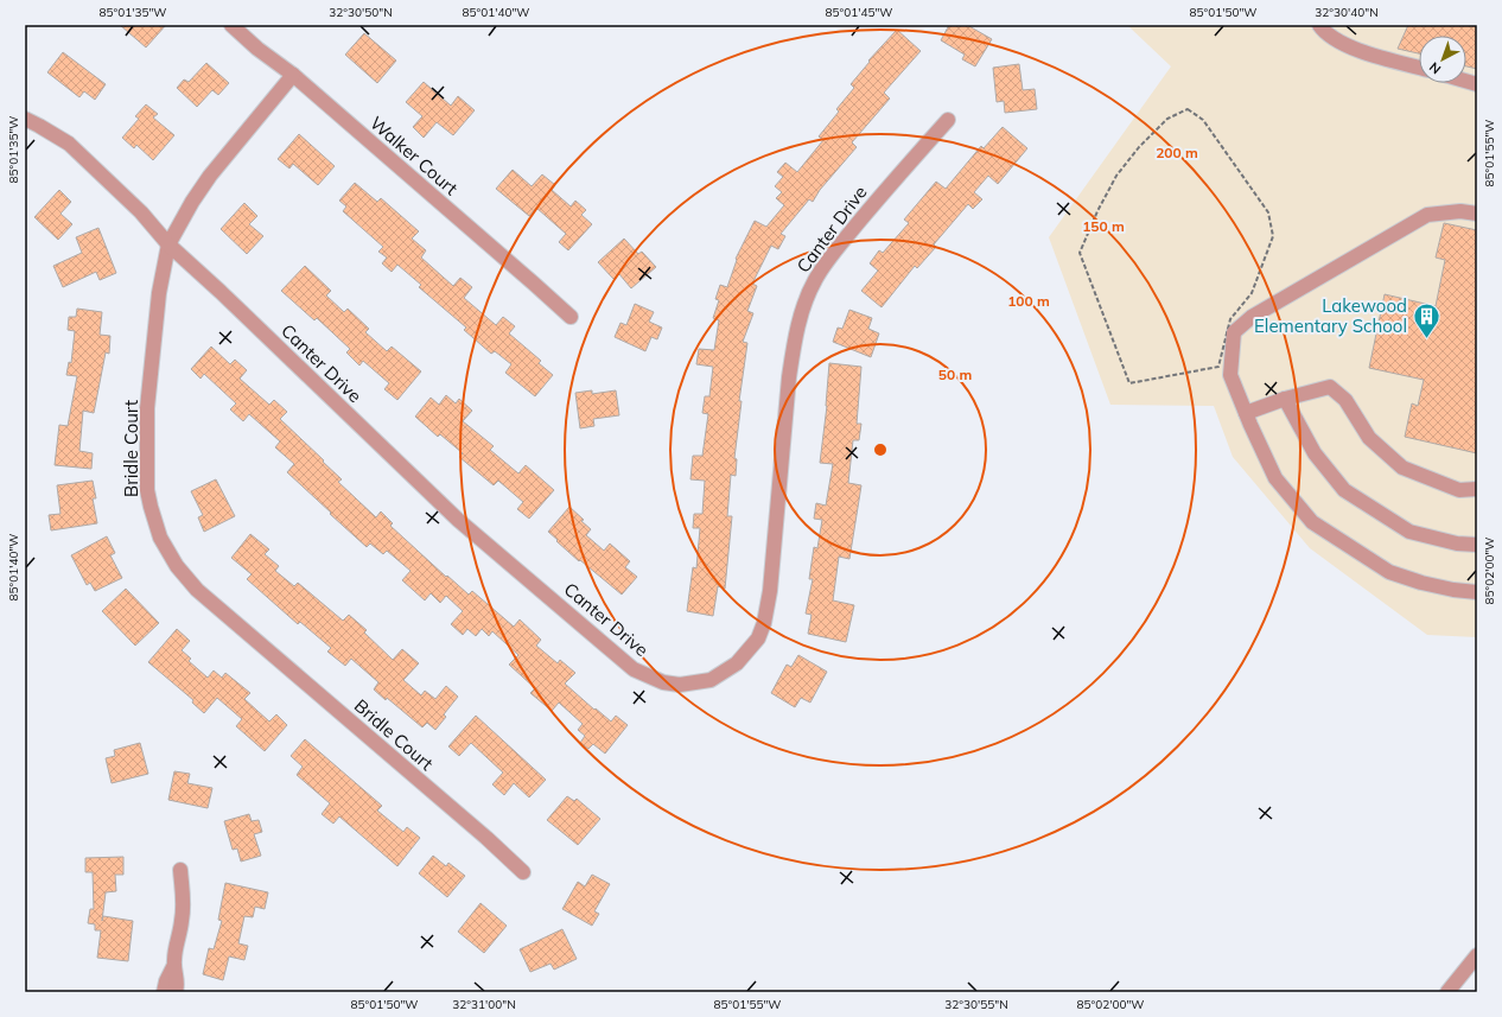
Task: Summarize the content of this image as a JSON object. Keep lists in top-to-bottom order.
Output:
{
  "streets": {
    "street": ["Walker Court", "Canter Drive", "Bridle Court"]
  },
  "crossings": [
    ["Walker Court", "Bridle Court"],
    ["Canter Drive", "Bridle Court"]
  ],
  "places": {
    "building": ["Lakewood Elementary School"]
  },
  "north": "bottom left",
  "coordinates": [
    "85°01'35\"W",
    "32°30'50\"N",
    "85°01'40\"W",
    "85°01'45\"W",
    "85°01'50\"W",
    "32°30'40\"N",
    "85°01'55\"W",
    "85°02'00\"W",
    "32°31'00\"N",
    "32°30'55\"N"
  ],
  "rings": [
    "200 m",
    "150 m",
    "100 m",
    "50 m"
  ]
}
